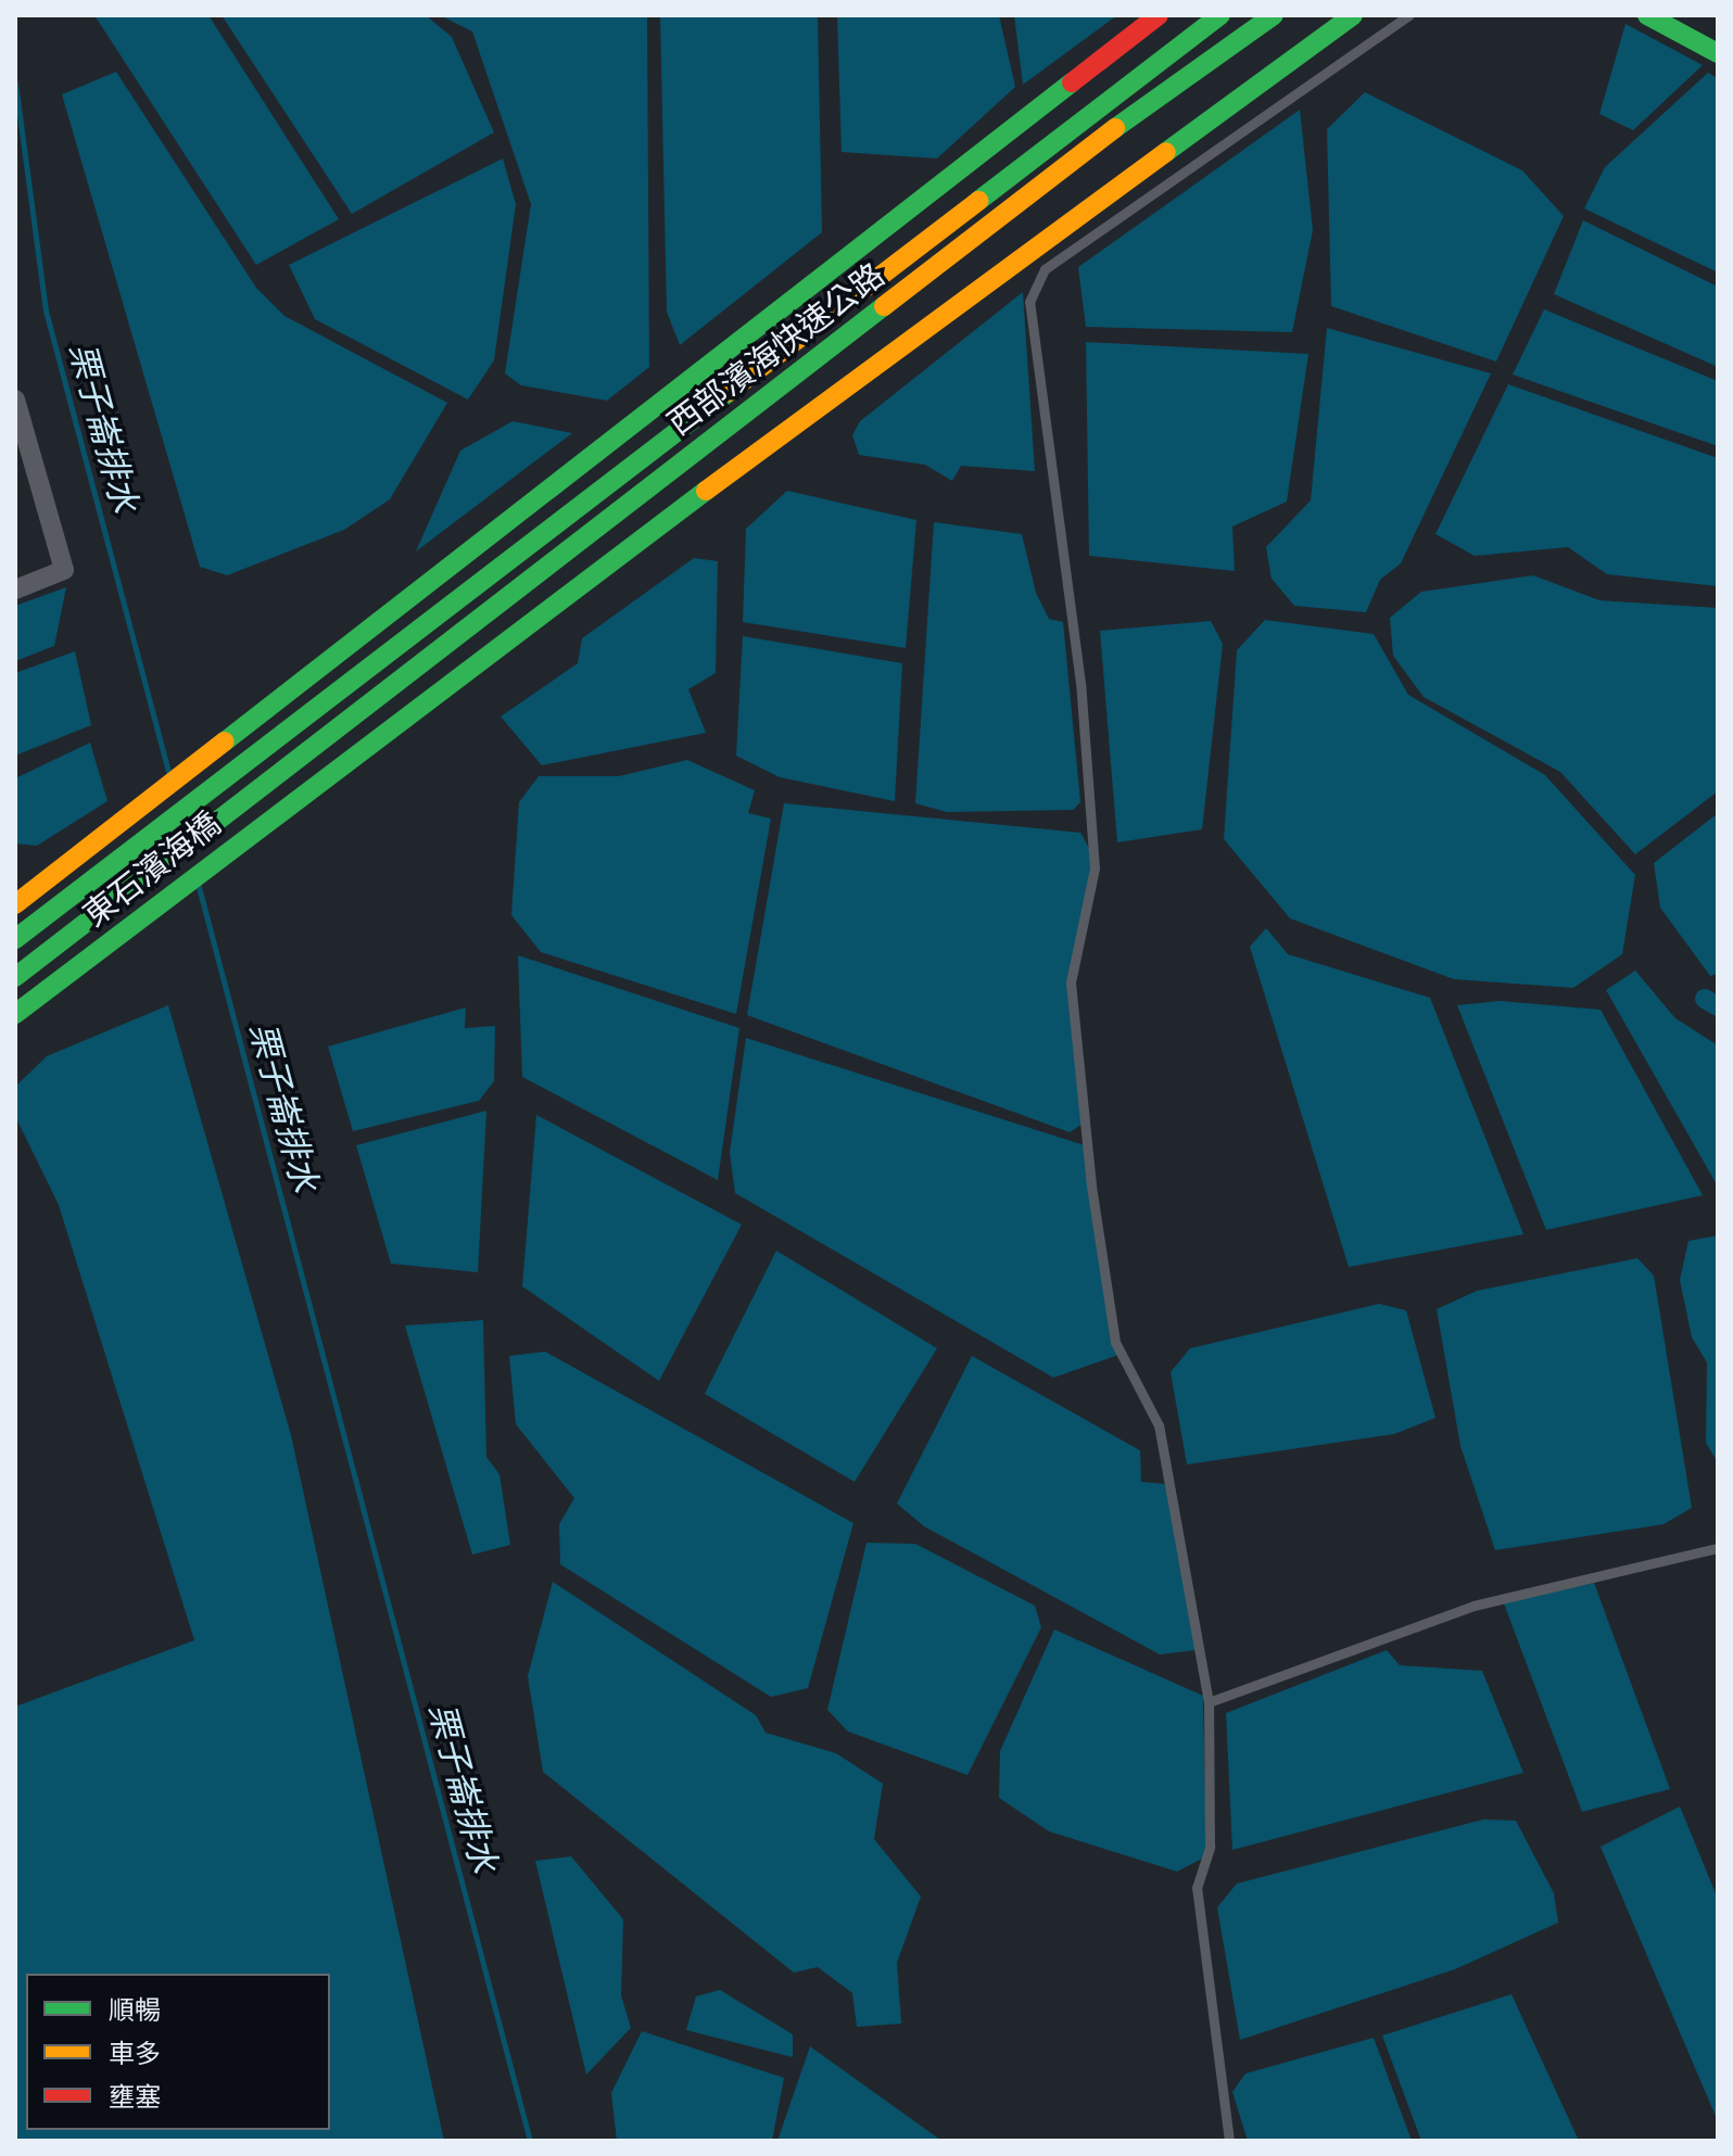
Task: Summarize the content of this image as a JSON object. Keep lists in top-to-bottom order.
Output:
{
  "streets": {
    "main road": ["西部濱海快速公路", "東石濱海橋"]
  },
  "crossings": [
    ["西部濱海快速公路", "東石濱海橋"]
  ],
  "water": ["栗子崙排水"],
  "legend": ["順暢", "車多", "壅塞"]
}
